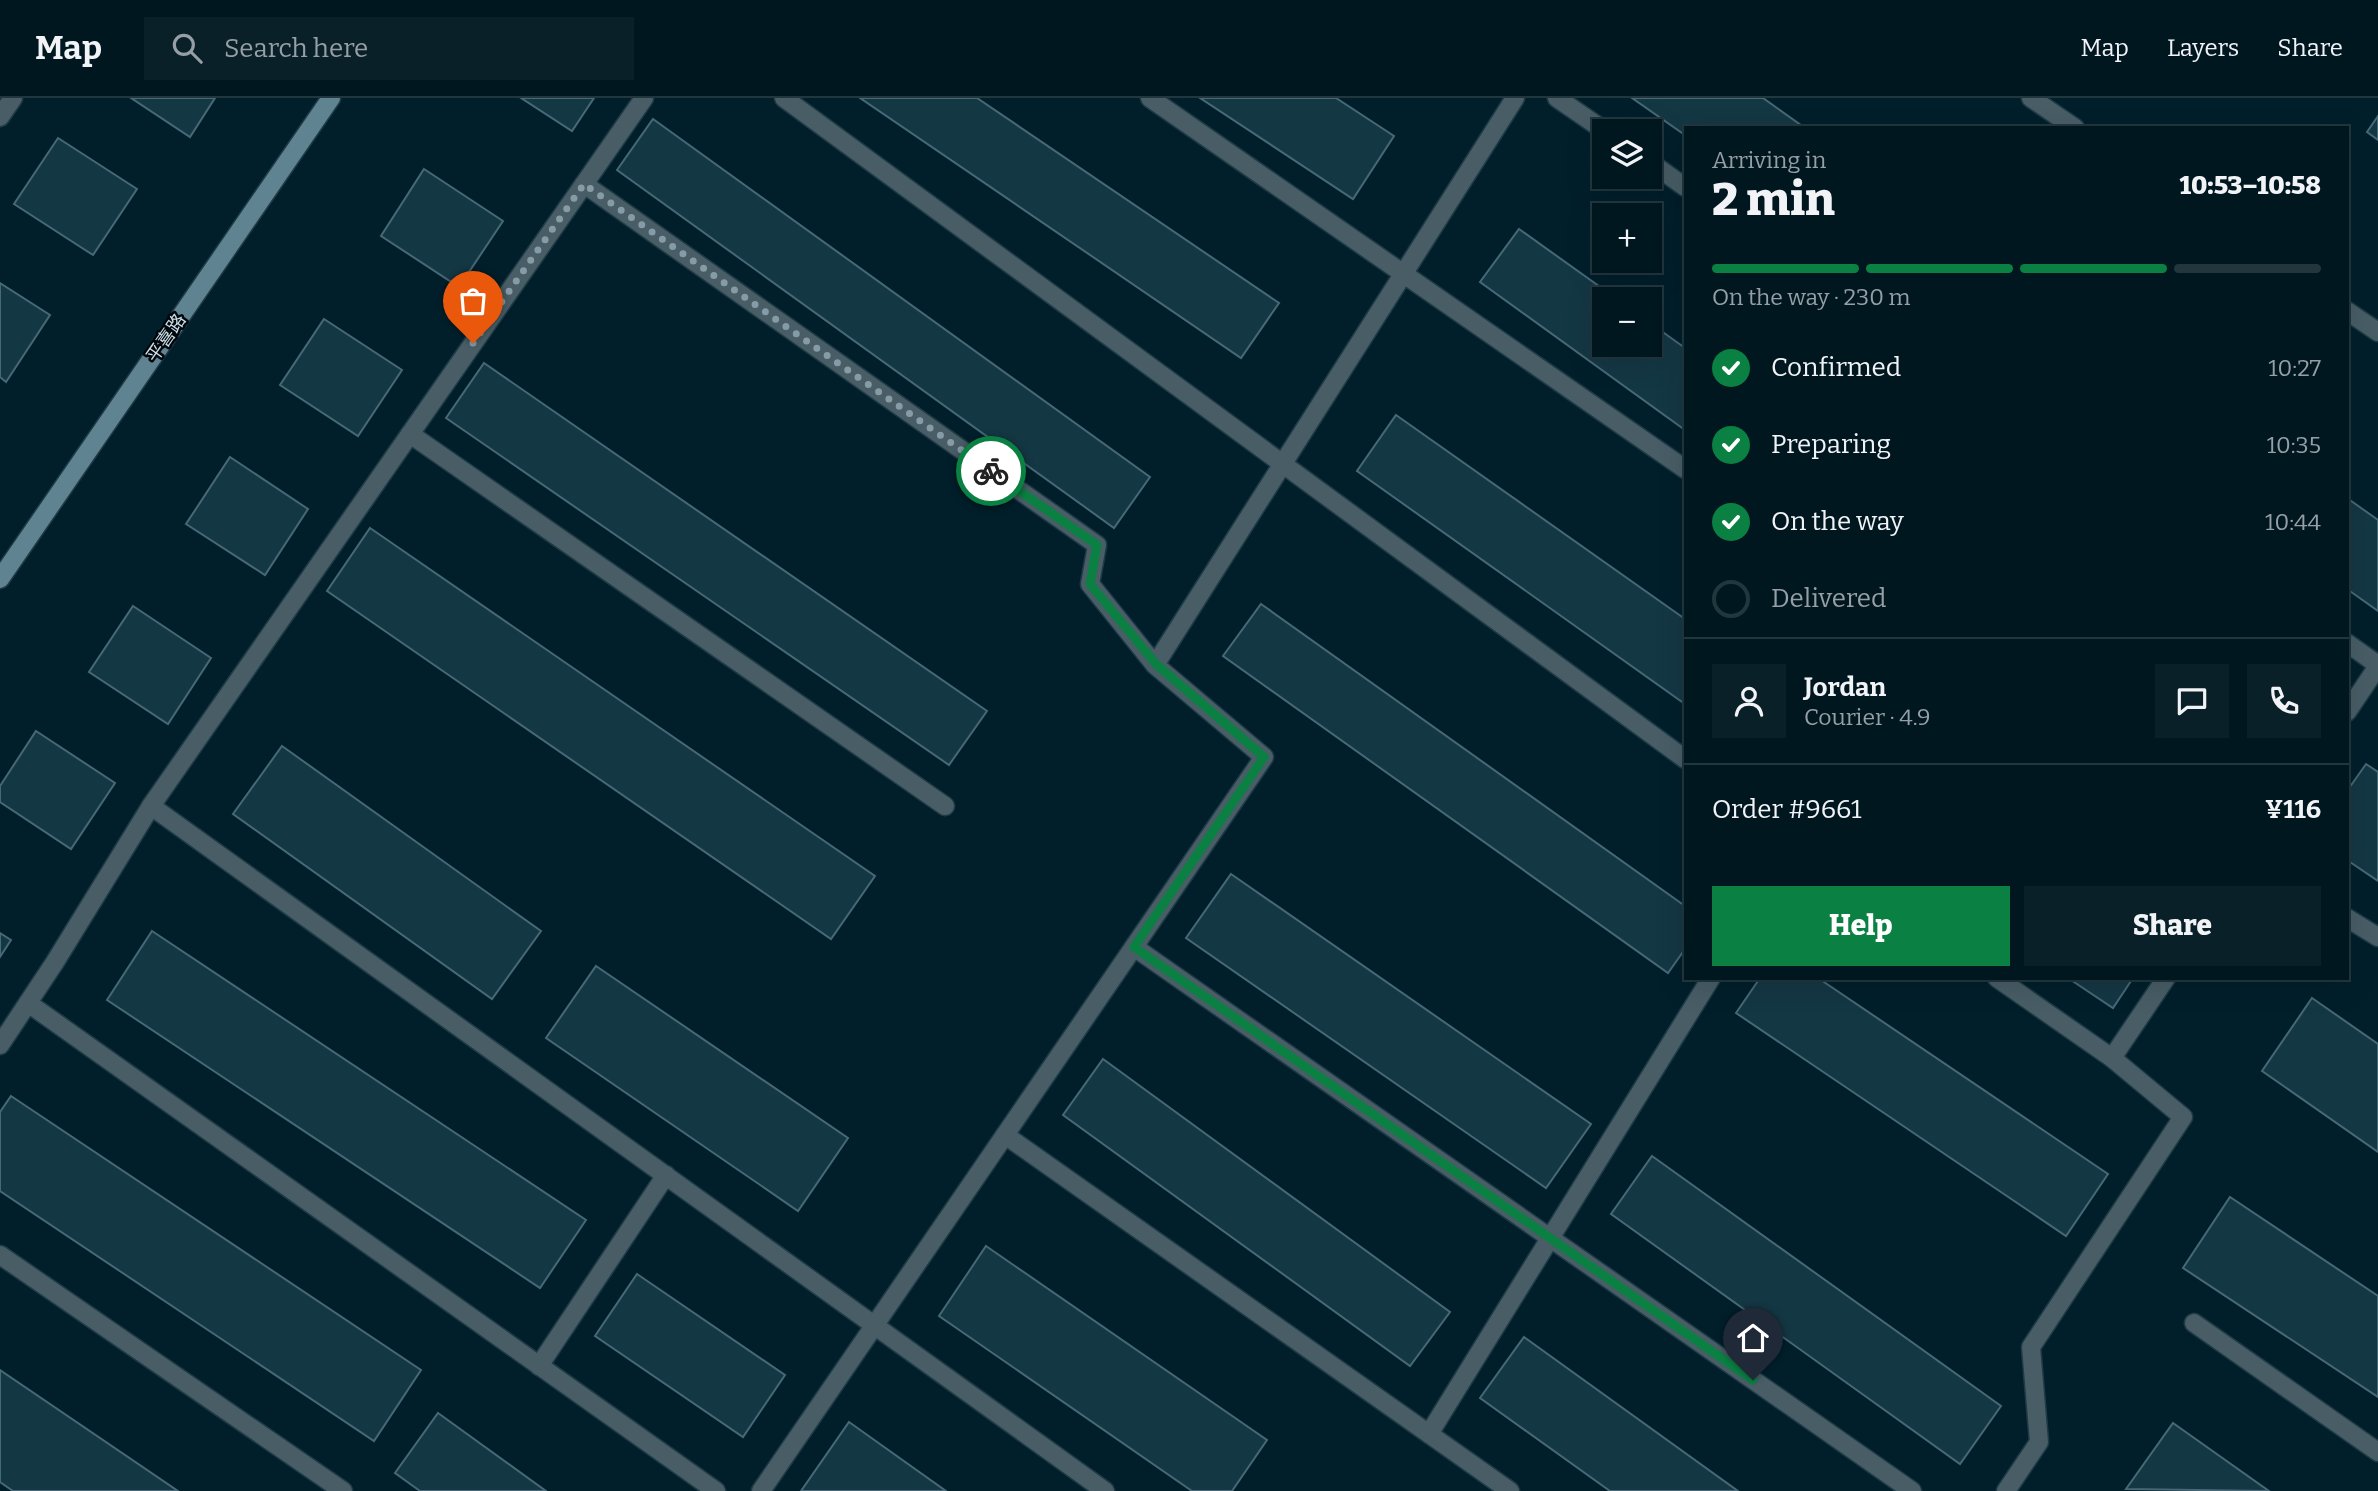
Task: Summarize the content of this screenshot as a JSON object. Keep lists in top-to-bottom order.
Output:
{
  "streets": {
    "street": ["平喜路"]
  },
  "page": {
    "header": "Map",
    "search": "Search here",
    "nav": ["Map", "Layers", "Share"],
    "map_buttons": ["+", "−"],
    "heading": ["2 min", "Arriving in", "10:53–10:58"],
    "panel": [
      "Jordan",
      "Courier · 4.9",
      "Order #9661",
      "¥116"
    ],
    "bar": "On the way · 230 m",
    "list": [
      ["Confirmed", "10:27"],
      ["Preparing", "10:35"],
      ["On the way", "10:44"],
      "Delivered"
    ],
    "buttons": ["Help", "Share"]
  }
}
